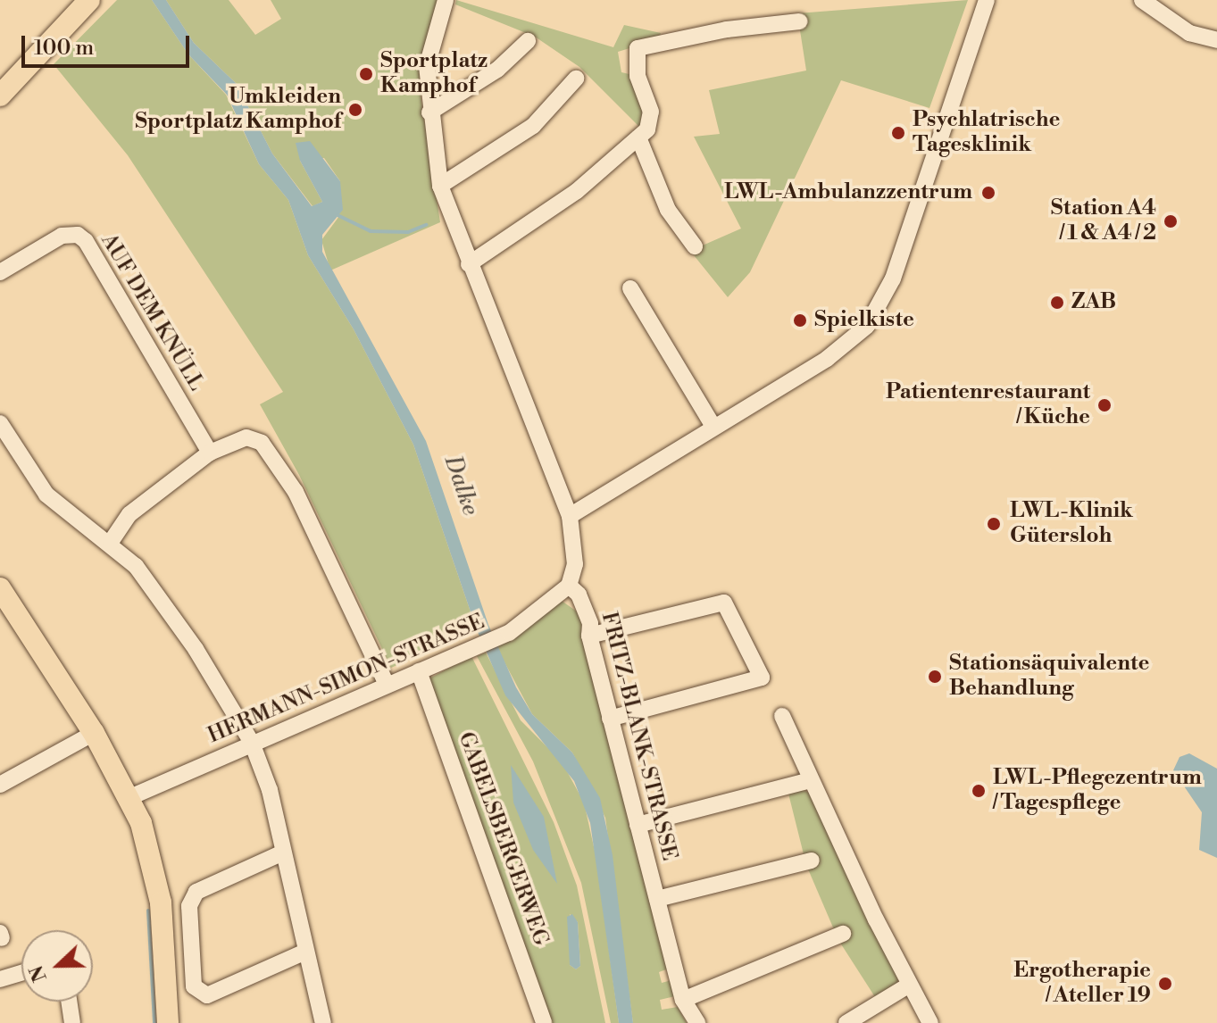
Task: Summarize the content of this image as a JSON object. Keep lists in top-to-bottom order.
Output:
{
  "streets": {
    "street": [
      "AUF DEM KNÜLL",
      "HERMANN-SIMON-STRASSE",
      "FRITZ-BLANK-STRASSE",
      "GABELSBERGERWEG"
    ]
  },
  "crossings": [
    ["HERMANN-SIMON-STRASSE", "FRITZ-BLANK-STRASSE"],
    ["HERMANN-SIMON-STRASSE", "GABELSBERGERWEG"]
  ],
  "water": ["Dalke"],
  "places": [
    "Sportplatz Kamphof",
    "Umkleiden Sportplatz Kamphof",
    "Psychlatrische Tagesklinik",
    "LWL-Ambulanzzentrum",
    "Station A4 / 1 & A4 / 2",
    "ZAB",
    "Spielkiste",
    "Patientenrestaurant / Küche",
    "LWL-Klinik Gütersloh",
    "Stationsäquivalente Behandlung",
    "LWL-Pflegezentrum / Tagespflege",
    "Ergotherapie / Ateller 19"
  ],
  "scale_bar": "100 m",
  "north": "left"
}
